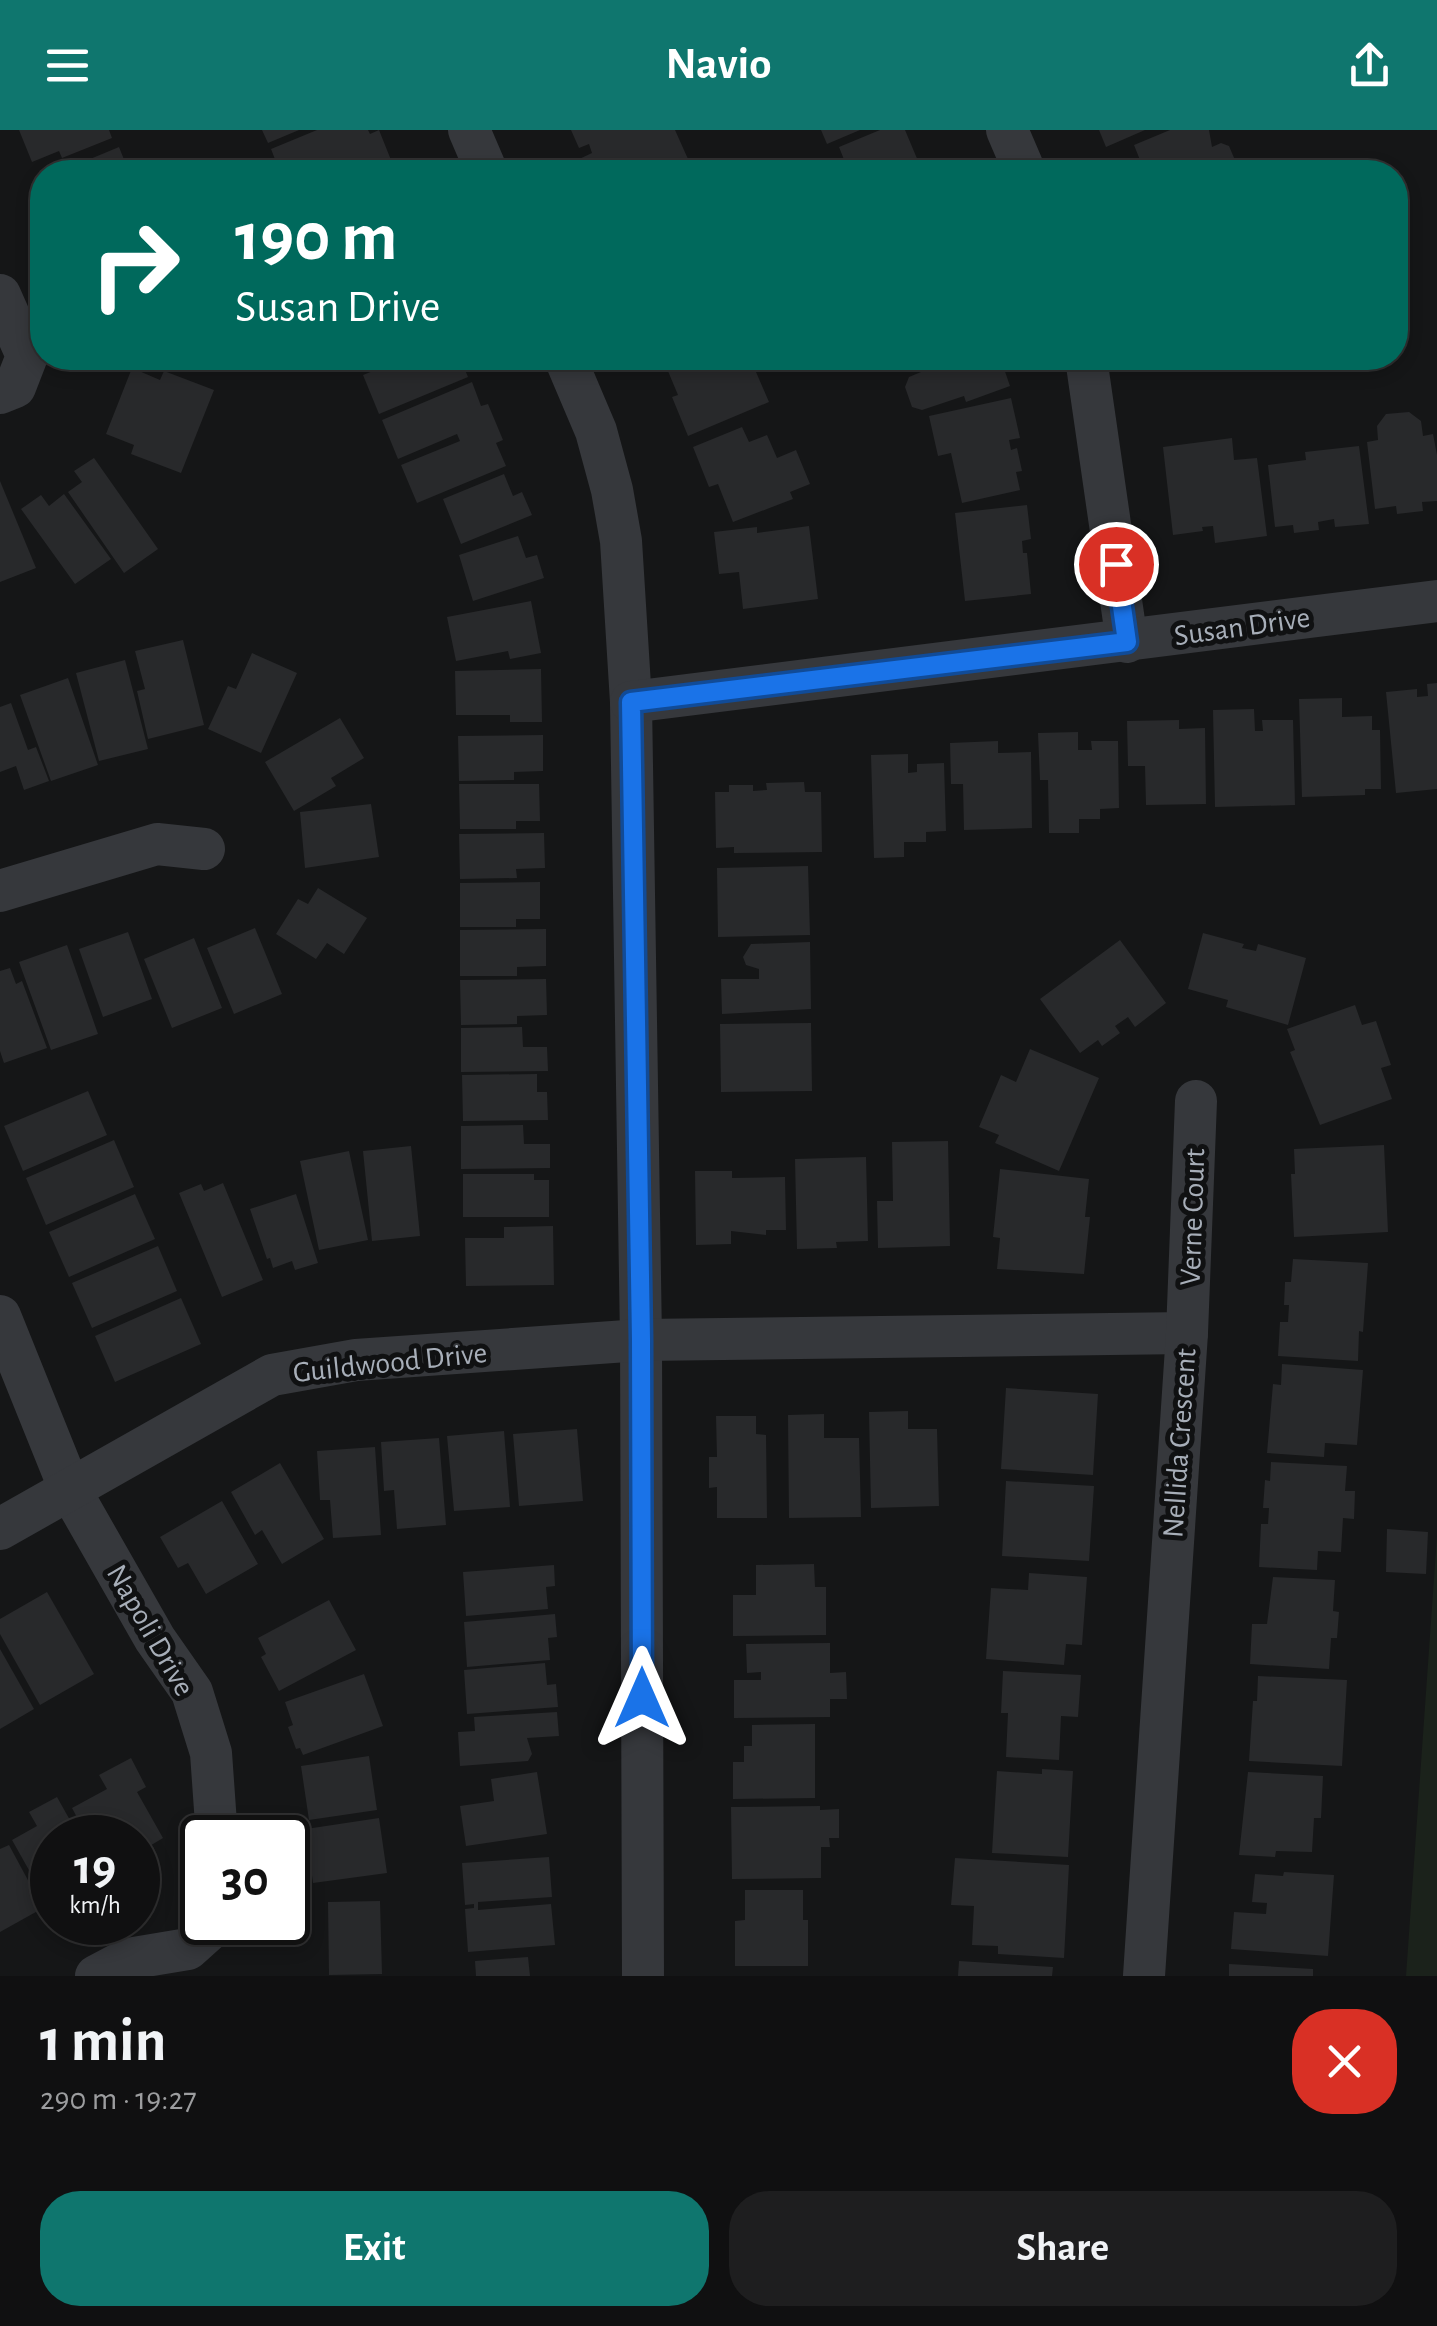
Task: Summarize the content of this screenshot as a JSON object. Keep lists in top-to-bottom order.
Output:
{
  "streets": {
    "street": [
      "Susan Drive",
      "Verne Court",
      "Guildwood Drive",
      "Nellida Crescent",
      "Napoli Drive"
    ]
  },
  "crossings": [
    ["Verne Court", "Nellida Crescent"],
    ["Guildwood Drive", "Nellida Crescent"],
    ["Guildwood Drive", "Napoli Drive"]
  ],
  "page": {
    "header": "Navio",
    "turn": ["190 m", "Susan Drive"],
    "speed": "19 km/h",
    "limit": "30",
    "heading": ["1 min", "290 m · 19:27"],
    "buttons": ["Exit", "Share"]
  }
}
